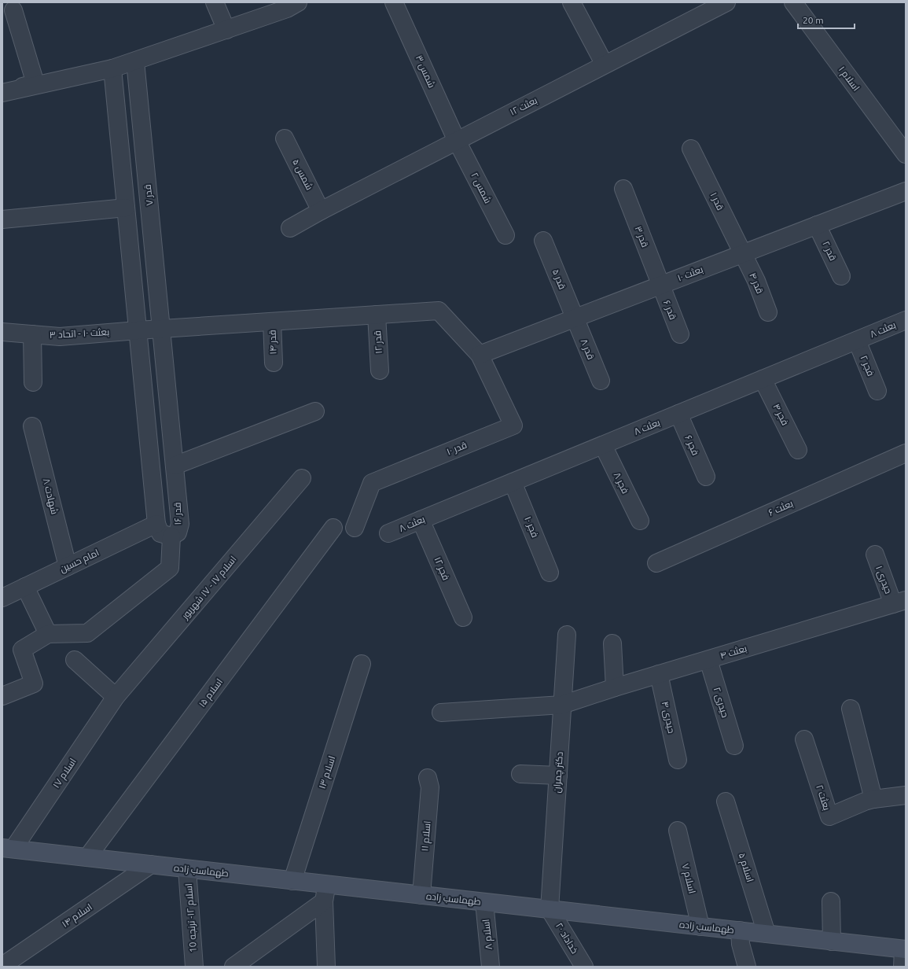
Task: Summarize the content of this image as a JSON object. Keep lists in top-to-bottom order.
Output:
{
  "streets": {
    "main road": ["طهماسب زاده"],
    "street": [
      "شمس ۳",
      "اسلام ۱",
      "بعثت ۱۲",
      "شمس ۵",
      "شمس ۲",
      "قدر ۷",
      "قدر ۱",
      "قدر ۳",
      "قدر ۲",
      "بعثت ۱۰",
      "قدر ۵",
      "قدر ۴",
      "قدر ۶",
      "بعثت ۸",
      "بعثت ۱۰ - اتحاد ۳",
      "قدر ۱۴",
      "قدر ۱۲",
      "قدر ۸",
      "فجر ۲",
      "فجر ۴",
      "فجر ۶",
      "قدر ۱۰",
      "فجر ۸",
      "شهادت ۸",
      "بعثت ۶",
      "قدر ۱۶",
      "فجر ۱۰",
      "امام حسین",
      "فجر ۱۲",
      "حیدری ۱",
      "اسلام ۱۷ - ۱۷ شهریور",
      "بعثت ۴",
      "اسلام ۱۵",
      "حیدری ۲",
      "حیدری ۴",
      "اسلام ۱۳",
      "دکتر چمران",
      "اسلام ۱۷",
      "بعثت ۲",
      "اسلام ۱۱",
      "اسلام ۵",
      "اسلام ۷",
      "اسلام ۱۴",
      "اسلام ۱۲- ترنجه 10",
      "اسلام ۸",
      "خداداد ۲۰"
    ]
  },
  "crossings": [
    ["شمس ۳", "بعثت ۱۲"],
    ["شمس ۳", "شمس ۲"],
    ["بعثت ۱۲", "شمس ۵"],
    ["بعثت ۱۲", "شمس ۲"],
    ["قدر ۷", "بعثت ۱۰ - اتحاد ۳"],
    ["قدر ۷", "قدر ۱۶"],
    ["قدر ۱", "بعثت ۱۰"],
    ["قدر ۱", "قدر ۴"],
    ["قدر ۳", "بعثت ۱۰"],
    ["قدر ۳", "قدر ۶"],
    ["قدر ۲", "بعثت ۱۰"],
    ["بعثت ۱۰", "قدر ۵"],
    ["بعثت ۱۰", "قدر ۴"],
    ["بعثت ۱۰", "قدر ۶"],
    ["بعثت ۱۰", "بعثت ۱۰ - اتحاد ۳"],
    ["بعثت ۱۰", "قدر ۸"],
    ["بعثت ۱۰", "قدر ۱۰"],
    ["قدر ۵", "قدر ۸"],
    ["بعثت ۸", "فجر ۲"],
    ["بعثت ۸", "فجر ۴"],
    ["بعثت ۸", "فجر ۶"],
    ["بعثت ۸", "فجر ۸"],
    ["بعثت ۸", "فجر ۱۰"],
    ["بعثت ۸", "فجر ۱۲"],
    ["بعثت ۱۰ - اتحاد ۳", "قدر ۱۴"],
    ["بعثت ۱۰ - اتحاد ۳", "قدر ۱۲"],
    ["بعثت ۱۰ - اتحاد ۳", "قدر ۱۰"],
    ["بعثت ۱۰ - اتحاد ۳", "قدر ۱۶"],
    ["شهادت ۸", "امام حسین"],
    ["قدر ۱۶", "امام حسین"],
    ["حیدری ۱", "بعثت ۴"],
    ["اسلام ۱۷ - ۱۷ شهریور", "اسلام ۱۷"],
    ["بعثت ۴", "حیدری ۲"],
    ["بعثت ۴", "حیدری ۴"],
    ["بعثت ۴", "دکتر چمران"],
    ["اسلام ۱۵", "طهماسب زاده"],
    ["اسلام ۱۳", "طهماسب زاده"],
    ["دکتر چمران", "طهماسب زاده"],
    ["دکتر چمران", "خداداد ۲۰"],
    ["اسلام ۱۷", "طهماسب زاده"],
    ["اسلام ۱۱", "طهماسب زاده"],
    ["اسلام ۵", "طهماسب زاده"],
    ["طهماسب زاده", "اسلام ۷"],
    ["طهماسب زاده", "اسلام ۱۴"],
    ["طهماسب زاده", "اسلام ۱۲- ترنجه 10"],
    ["طهماسب زاده", "اسلام ۸"],
    ["طهماسب زاده", "خداداد ۲۰"]
  ],
  "scale_bar": "20 m"
}
